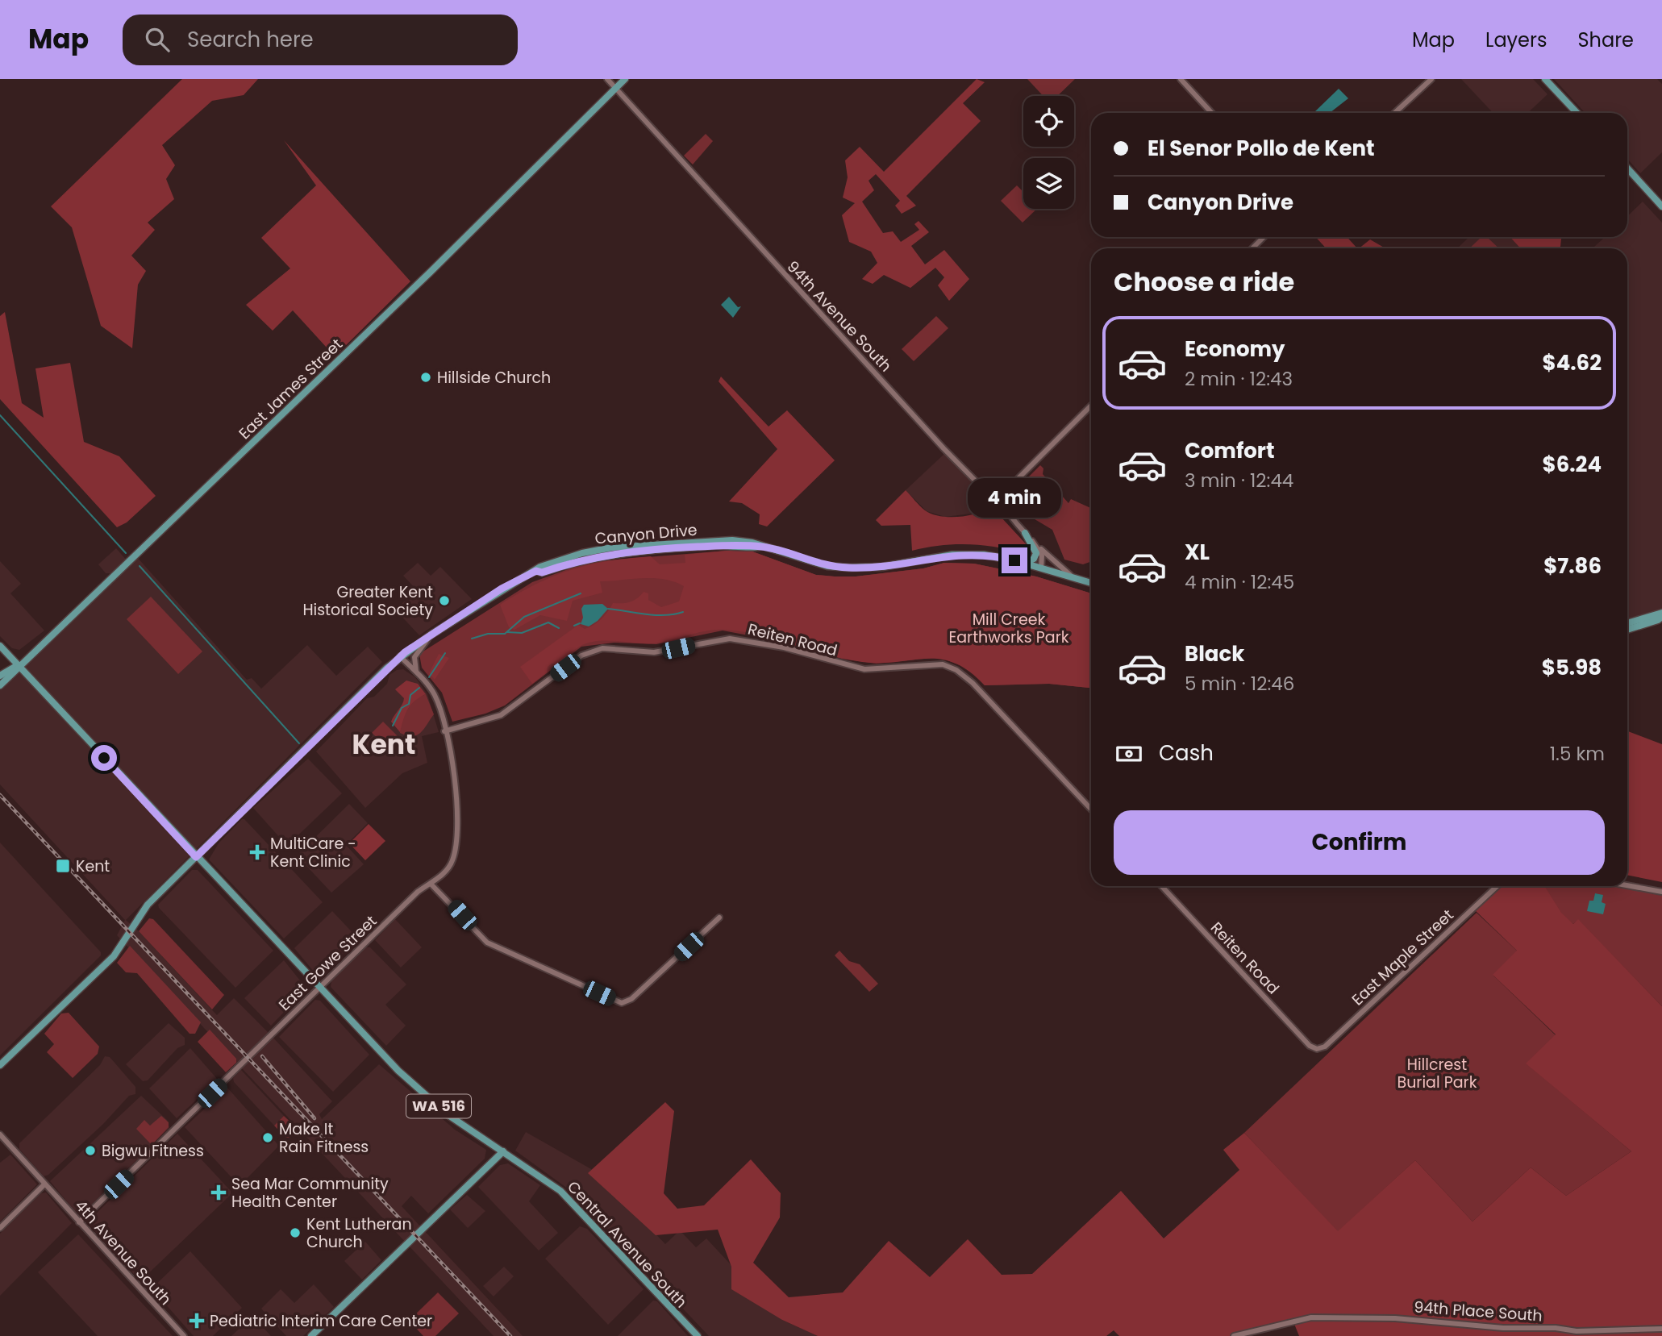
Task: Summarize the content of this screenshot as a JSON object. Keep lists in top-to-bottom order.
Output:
{
  "streets": {
    "main road": [
      "East James Street",
      "Canyon Drive",
      "WA 516",
      "Central Avenue South"
    ],
    "street": [
      "94th Avenue South",
      "Reiten Road",
      "East Maple Street",
      "East Gowe Street",
      "4th Avenue South",
      "94th Place South"
    ]
  },
  "crossings": [
    ["94th Avenue South", "East James Street"],
    ["Canyon Drive", "East Gowe Street"],
    ["Canyon Drive", "Central Avenue South"],
    ["Reiten Road", "East Maple Street"],
    ["Reiten Road", "East Gowe Street"],
    ["East Gowe Street", "Central Avenue South"],
    ["East Gowe Street", "4th Avenue South"]
  ],
  "districts": ["Kent"],
  "parks": ["Mill Creek Earthworks Park", "Hillcrest Burial Park"],
  "places": {
    "other": [
      "Hillside Church",
      "Greater Kent Historical Society",
      "Make It Rain Fitness",
      "Bigwu Fitness",
      "Kent Lutheran Church"
    ],
    "health": ["MultiCare - Kent Clinic", "Sea Mar Community Health Center", "Pediatric Interim Care Center"],
    "transit": ["Kent"]
  },
  "page": {
    "header": "Map",
    "search": "Search here",
    "nav": ["Map", "Layers", "Share"],
    "banner": ["El Senor Pollo de Kent", "Canyon Drive"],
    "heading": "Choose a ride",
    "list": [
      {
        "name": "Economy",
        "note": "2 min · 12:43",
        "value": "$4.62"
      },
      {
        "name": "Comfort",
        "note": "3 min · 12:44",
        "value": "$6.24"
      },
      {
        "name": "XL",
        "note": "4 min · 12:45",
        "value": "$7.86"
      },
      {
        "name": "Black",
        "note": "5 min · 12:46",
        "value": "$5.98"
      }
    ],
    "bubble": "4 min",
    "pay": ["Cash", "1.5 km"],
    "buttons": "Confirm"
  }
}
